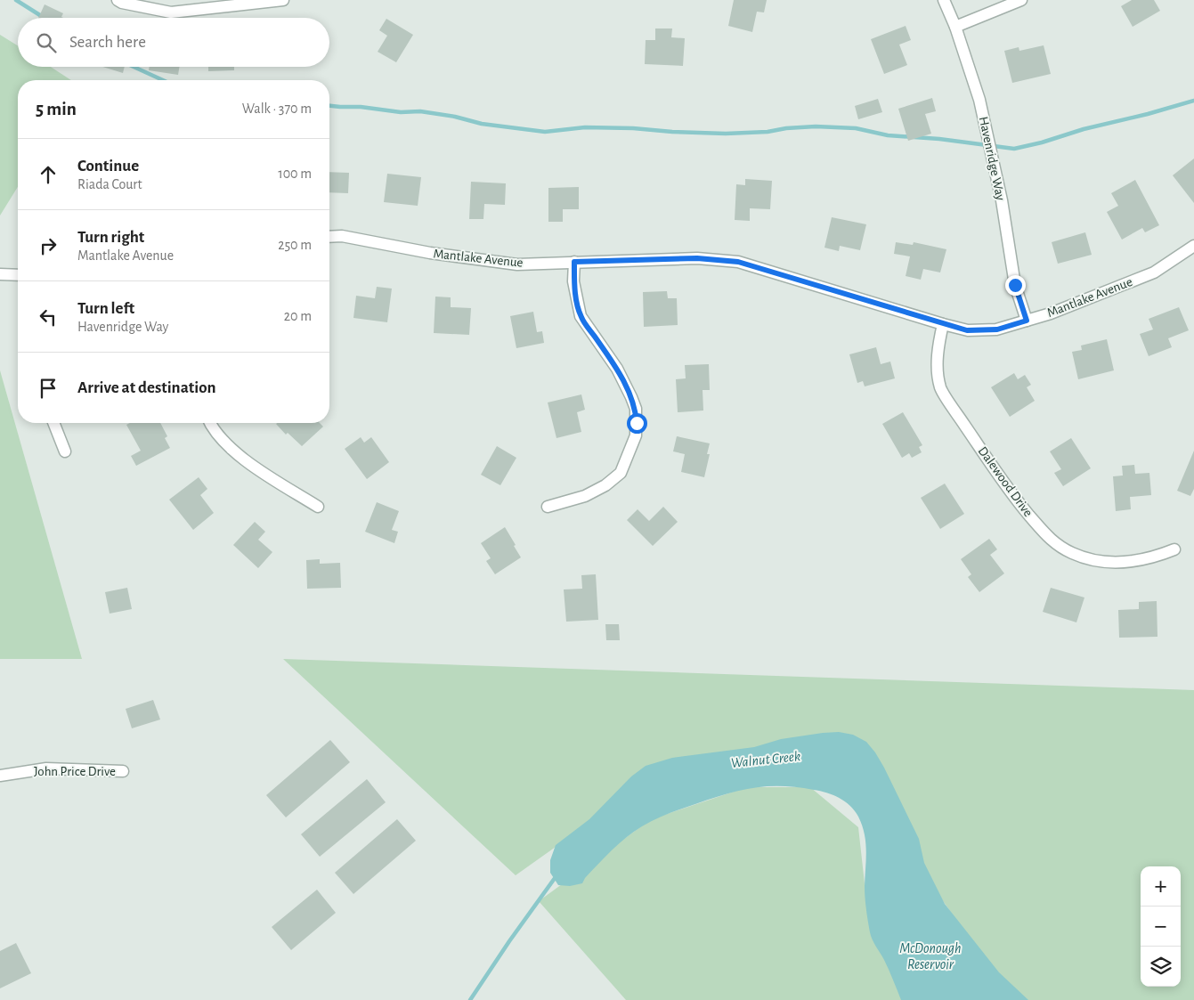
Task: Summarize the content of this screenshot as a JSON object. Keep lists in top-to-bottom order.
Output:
{
  "streets": {
    "street": [
      "Havenridge Way",
      "Mantlake Avenue",
      "Dalewood Drive",
      "John Price Drive"
    ]
  },
  "crossings": [
    ["Havenridge Way", "Mantlake Avenue"],
    ["Mantlake Avenue", "Dalewood Drive"]
  ],
  "water": ["Walnut Creek", "McDonough Reservoir"],
  "page": {
    "search": "Search here",
    "heading": ["5 min", "Walk · 370 m"],
    "list": [
      ["Continue", "Riada Court", "100 m"],
      ["Turn right", "Mantlake Avenue", "250 m"],
      ["Turn left", "Havenridge Way", "20 m"],
      "Arrive at destination"
    ],
    "map_buttons": ["+", "−"]
  }
}
